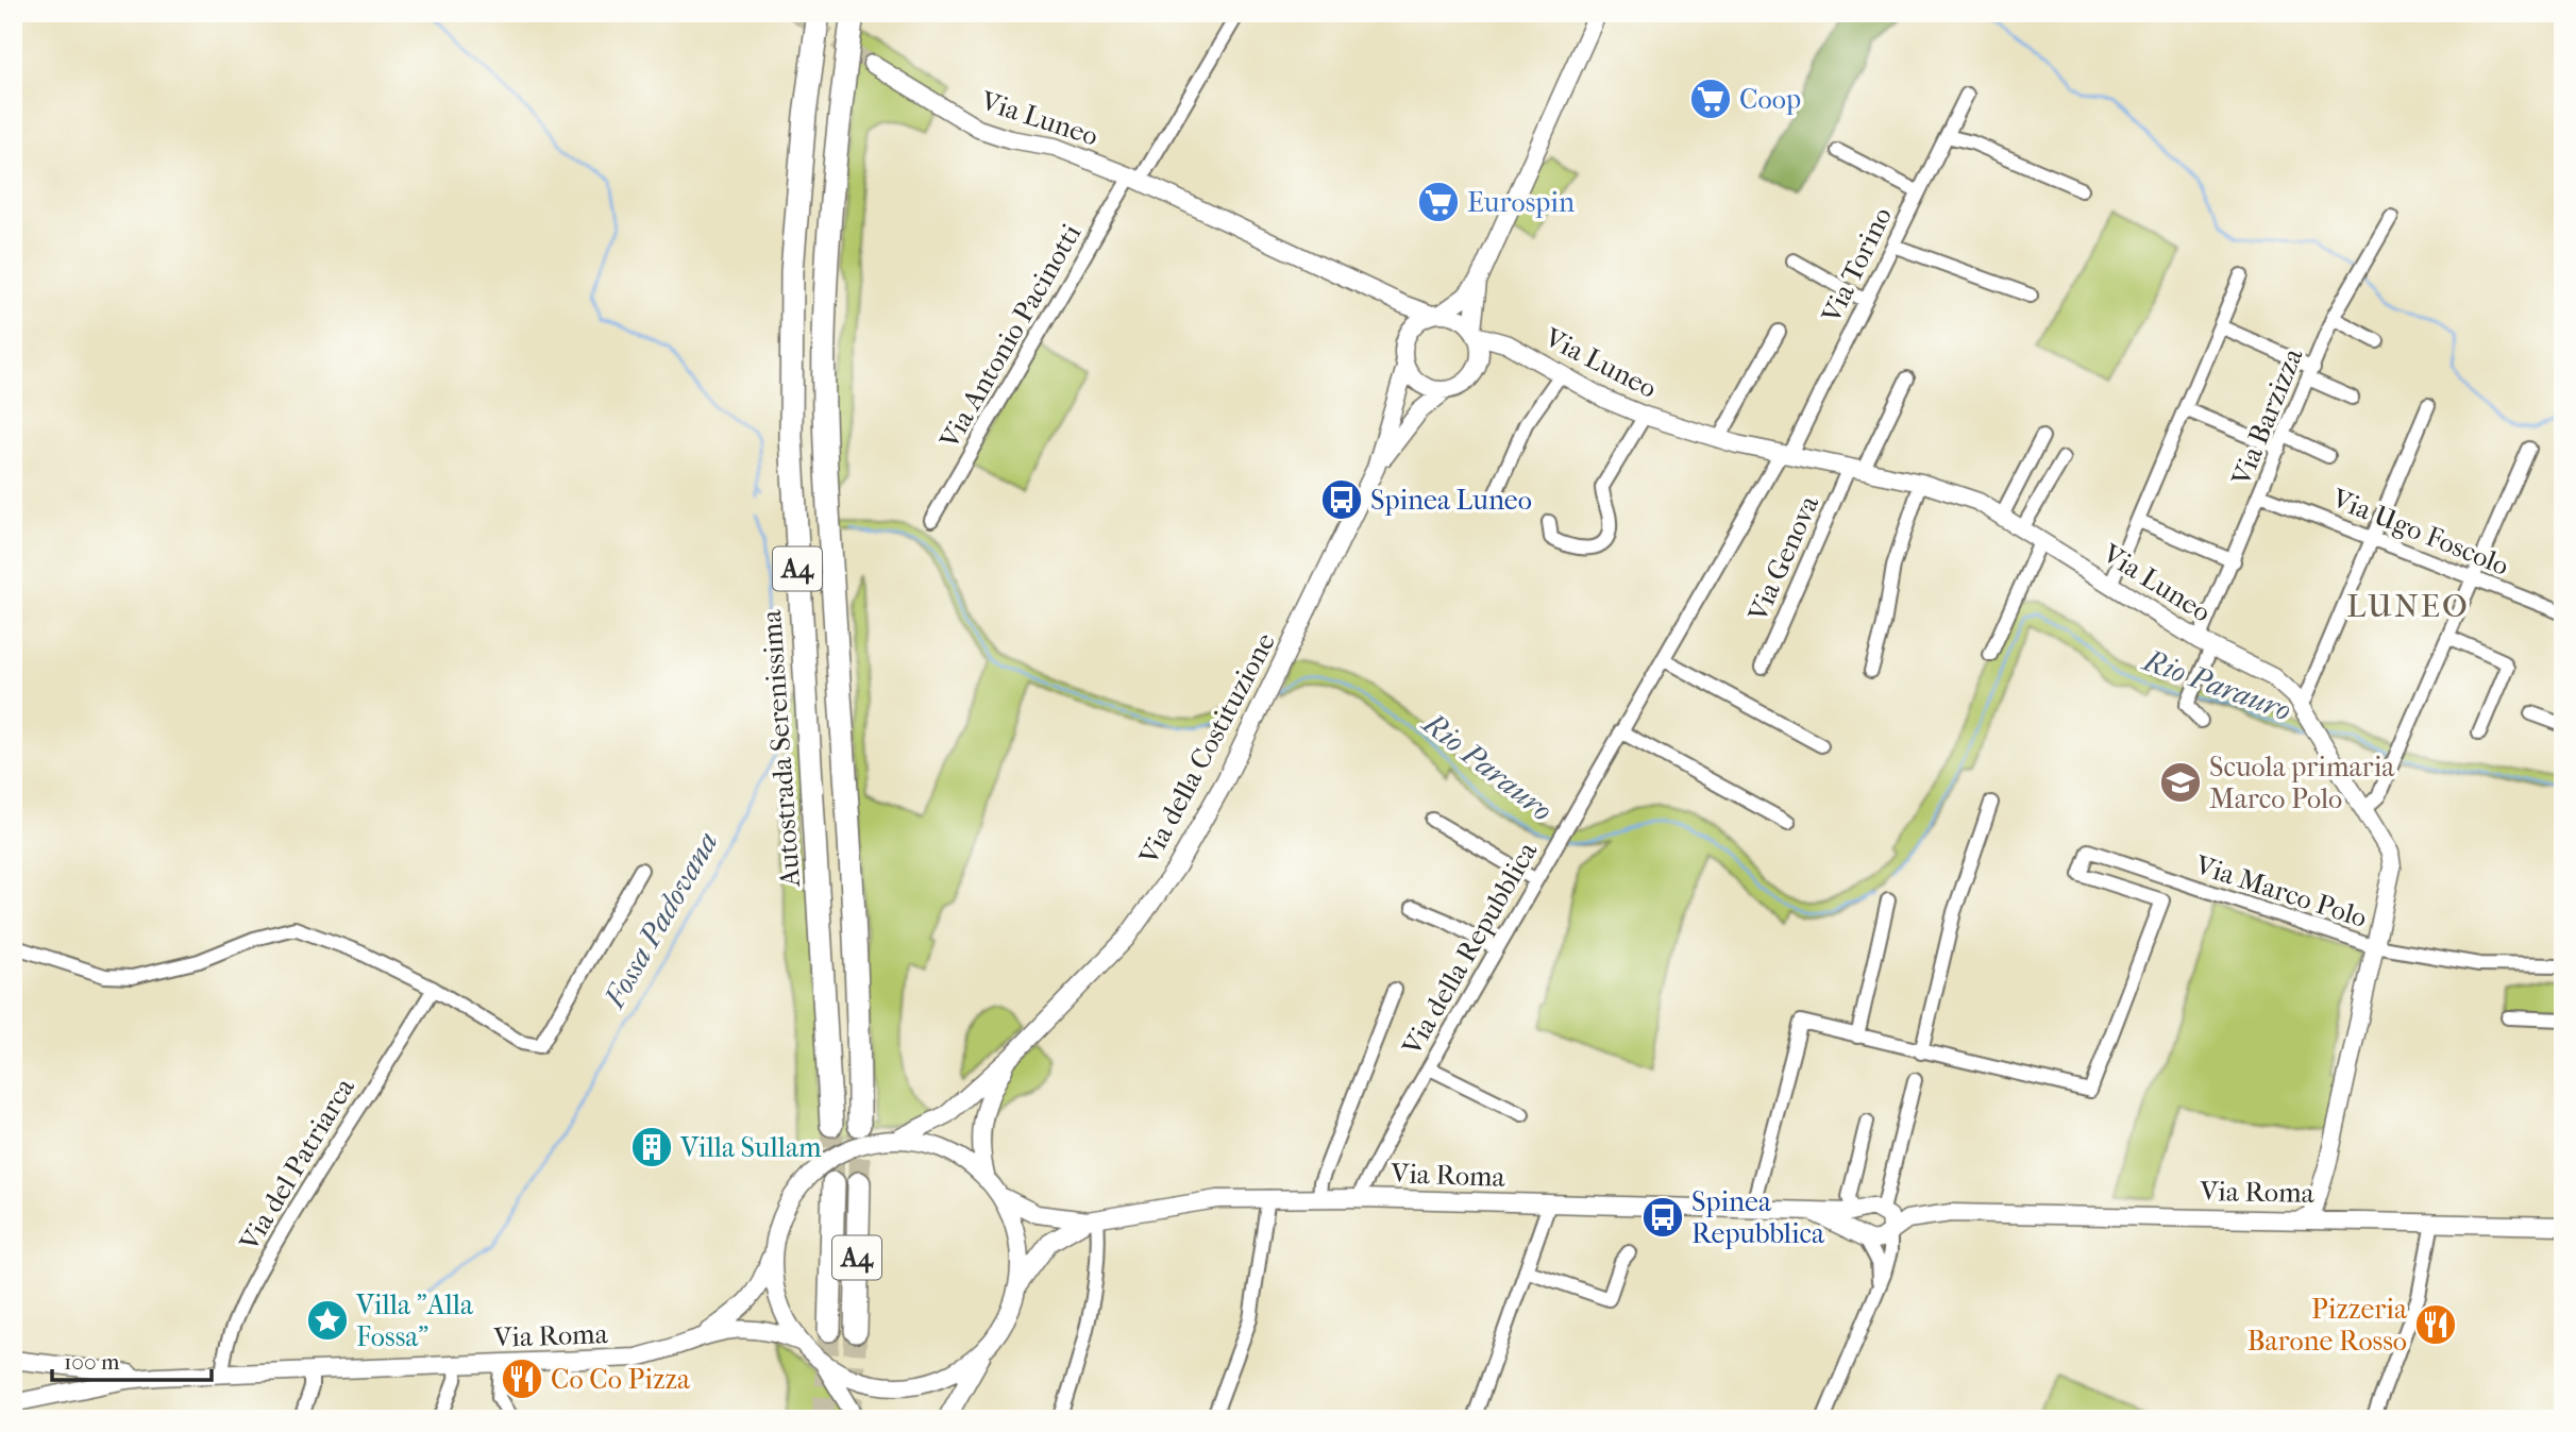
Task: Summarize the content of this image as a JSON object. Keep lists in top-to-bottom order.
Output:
{
  "streets": {
    "highway": ["A4", "Autostrada Serenissima"],
    "street": [
      "Via Luneo",
      "Via Torino",
      "Via Antonio Pacinotti",
      "Via Barzizza",
      "Via Ugo Foscolo",
      "Via Genova",
      "Via della Costituzione",
      "Via Marco Polo",
      "Via della Repubblica",
      "Via del Patriarca",
      "Via Roma"
    ]
  },
  "crossings": [
    ["Via Luneo", "Via Torino"],
    ["Via Luneo", "Via Antonio Pacinotti"],
    ["Via Luneo", "Via Barzizza"],
    ["Via Luneo", "Via Genova"],
    ["Via Luneo", "Via della Costituzione"],
    ["Via Luneo", "Via Marco Polo"],
    ["Via Luneo", "Via della Repubblica"],
    ["Via Luneo", "Via Roma"],
    ["Via Torino", "Via della Repubblica"],
    ["Via Barzizza", "Via Ugo Foscolo"],
    ["Via della Repubblica", "Via Roma"],
    ["Via del Patriarca", "Via Roma"]
  ],
  "districts": ["LUNEO"],
  "water": ["Rio Parauro", "Fossa Padovana"],
  "places": {
    "supermarket": ["Coop", "Eurospin"],
    "bus stop": ["Spinea Luneo", "Spinea Repubblica"],
    "school or university": ["Scuola primaria Marco Polo"],
    "building": ["Villa Sullam"],
    "place": ["Villa \"Alla Fossa\""],
    "restaurant": ["Pizzeria Barone Rosso", "Co Co Pizza"]
  },
  "scale_bar": "100 m"
}
